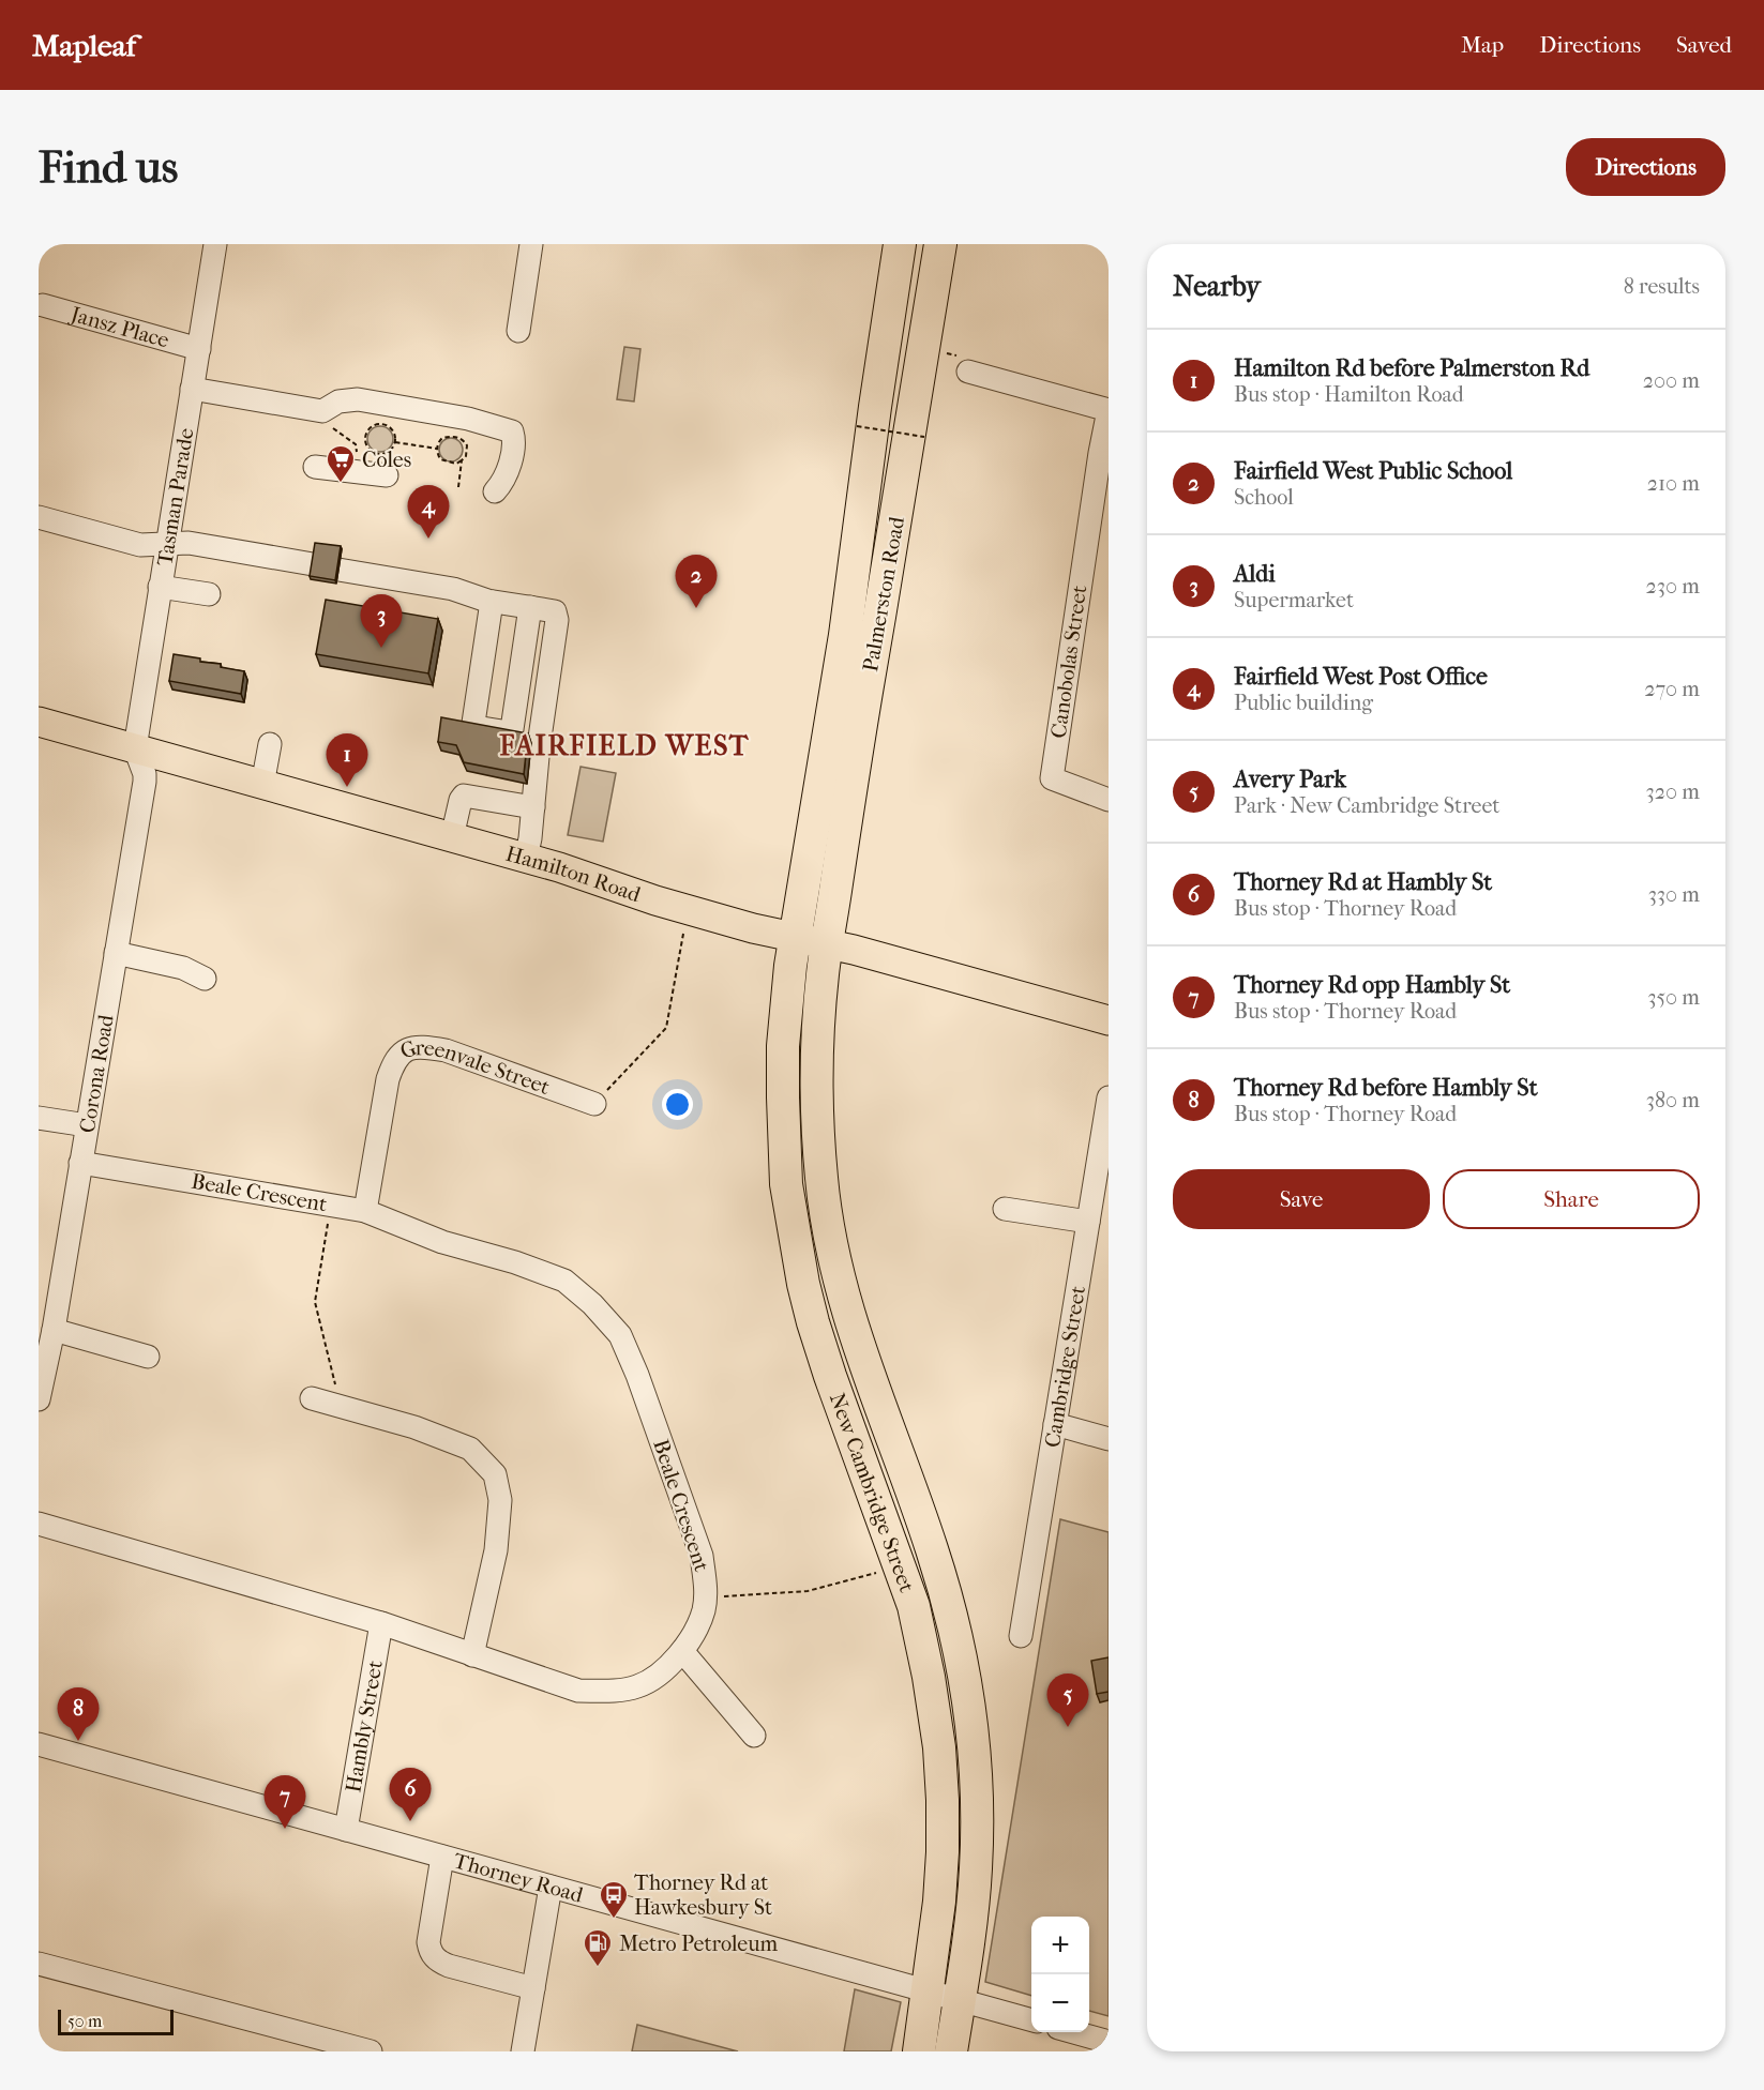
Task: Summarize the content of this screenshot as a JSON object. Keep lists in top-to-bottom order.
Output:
{
  "streets": {
    "highway": ["Palmerston Road", "New Cambridge Street"],
    "main road": ["Hamilton Road"],
    "street": [
      "Jansz Place",
      "Tasman Parade",
      "Canobolas Street",
      "Corona Road",
      "Greenvale Street",
      "Beale Crescent",
      "Cambridge Street",
      "Hambly Street",
      "Thorney Road"
    ]
  },
  "crossings": [
    ["Jansz Place", "Tasman Parade"],
    ["Tasman Parade", "Hamilton Road"],
    ["Tasman Parade", "Corona Road"],
    ["Palmerston Road", "Hamilton Road"],
    ["Palmerston Road", "New Cambridge Street"],
    ["Hamilton Road", "Corona Road"],
    ["Hamilton Road", "New Cambridge Street"],
    ["Corona Road", "Beale Crescent"],
    ["Greenvale Street", "Beale Crescent"],
    ["Beale Crescent", "Hambly Street"],
    ["New Cambridge Street", "Thorney Road"],
    ["Hambly Street", "Thorney Road"]
  ],
  "districts": ["FAIRFIELD WEST"],
  "places": {
    "supermarket": ["Coles"],
    "bus stop": ["Thorney Rd at Hawkesbury St"],
    "fuel station": ["Metro Petroleum"]
  },
  "scale_bar": "50 m",
  "page": {
    "header": "Mapleaf",
    "nav": ["Map", "Directions", "Saved"],
    "buttons": [
      "Directions",
      ["Save", "Share"]
    ],
    "title": "Find us",
    "heading": ["Nearby", "8 results"],
    "list": [
      {
        "mark": "1",
        "name": "Hamilton Rd before Palmerston Rd",
        "note": "Bus stop · Hamilton Road",
        "value": "200 m"
      },
      {
        "mark": "2",
        "name": "Fairfield West Public School",
        "note": "School",
        "value": "210 m"
      },
      {
        "mark": "3",
        "name": "Aldi",
        "note": "Supermarket",
        "value": "230 m"
      },
      {
        "mark": "4",
        "name": "Fairfield West Post Office",
        "note": "Public building",
        "value": "270 m"
      },
      {
        "mark": "5",
        "name": "Avery Park",
        "note": "Park · New Cambridge Street",
        "value": "320 m"
      },
      {
        "mark": "6",
        "name": "Thorney Rd at Hambly St",
        "note": "Bus stop · Thorney Road",
        "value": "330 m"
      },
      {
        "mark": "7",
        "name": "Thorney Rd opp Hambly St",
        "note": "Bus stop · Thorney Road",
        "value": "350 m"
      },
      {
        "mark": "8",
        "name": "Thorney Rd before Hambly St",
        "note": "Bus stop · Thorney Road",
        "value": "380 m"
      }
    ],
    "pins": [
      "4",
      "2",
      "3",
      "1",
      "5",
      "8",
      "6",
      "7"
    ],
    "map_buttons": ["+", "−"],
    "scale": "50 m"
  }
}
